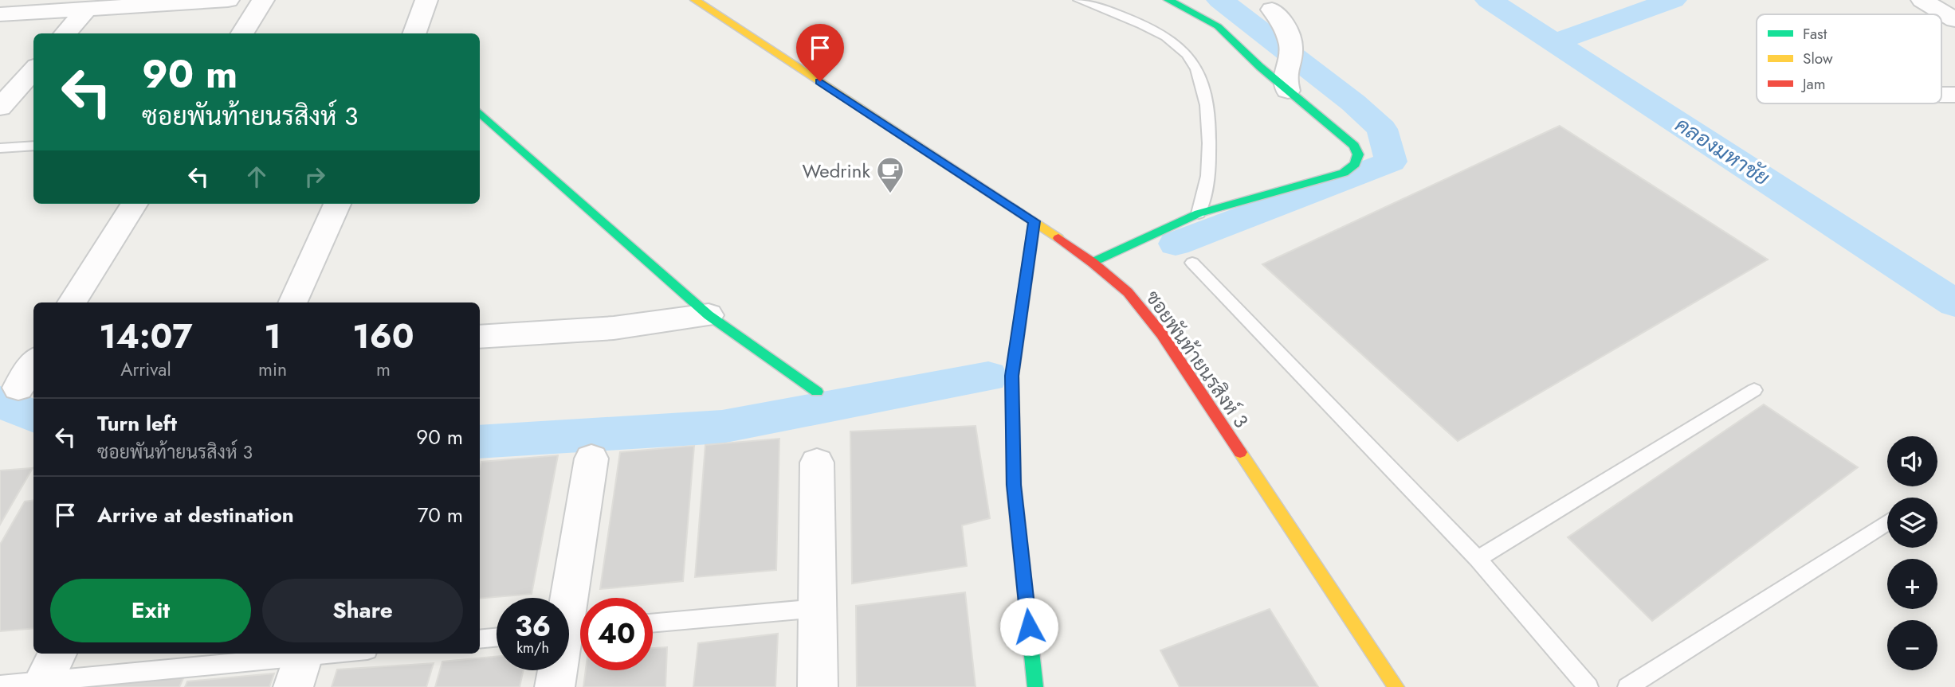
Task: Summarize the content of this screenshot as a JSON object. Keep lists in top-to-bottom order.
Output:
{
  "streets": {
    "street": ["ซอยพันท้ายนรสิงห์ 3"]
  },
  "water": ["คลองมหาชัย"],
  "places": {
    "cafe": ["Wedrink"]
  },
  "legend": ["Fast", "Slow", "Jam"],
  "page": {
    "turn": ["90 m", "ซอยพันท้ายนรสิงห์ 3"],
    "eta": [
      "14:07",
      "Arrival",
      "1",
      "min",
      "160",
      "m"
    ],
    "list": [
      {
        "name": "Turn left",
        "note": "ซอยพันท้ายนรสิงห์ 3",
        "value": "90 m"
      },
      {
        "name": "Arrive at destination",
        "value": "70 m"
      }
    ],
    "map_buttons": ["+", "−"],
    "buttons": ["Exit", "Share"],
    "speed": "36 km/h",
    "limit": "40"
  }
}
